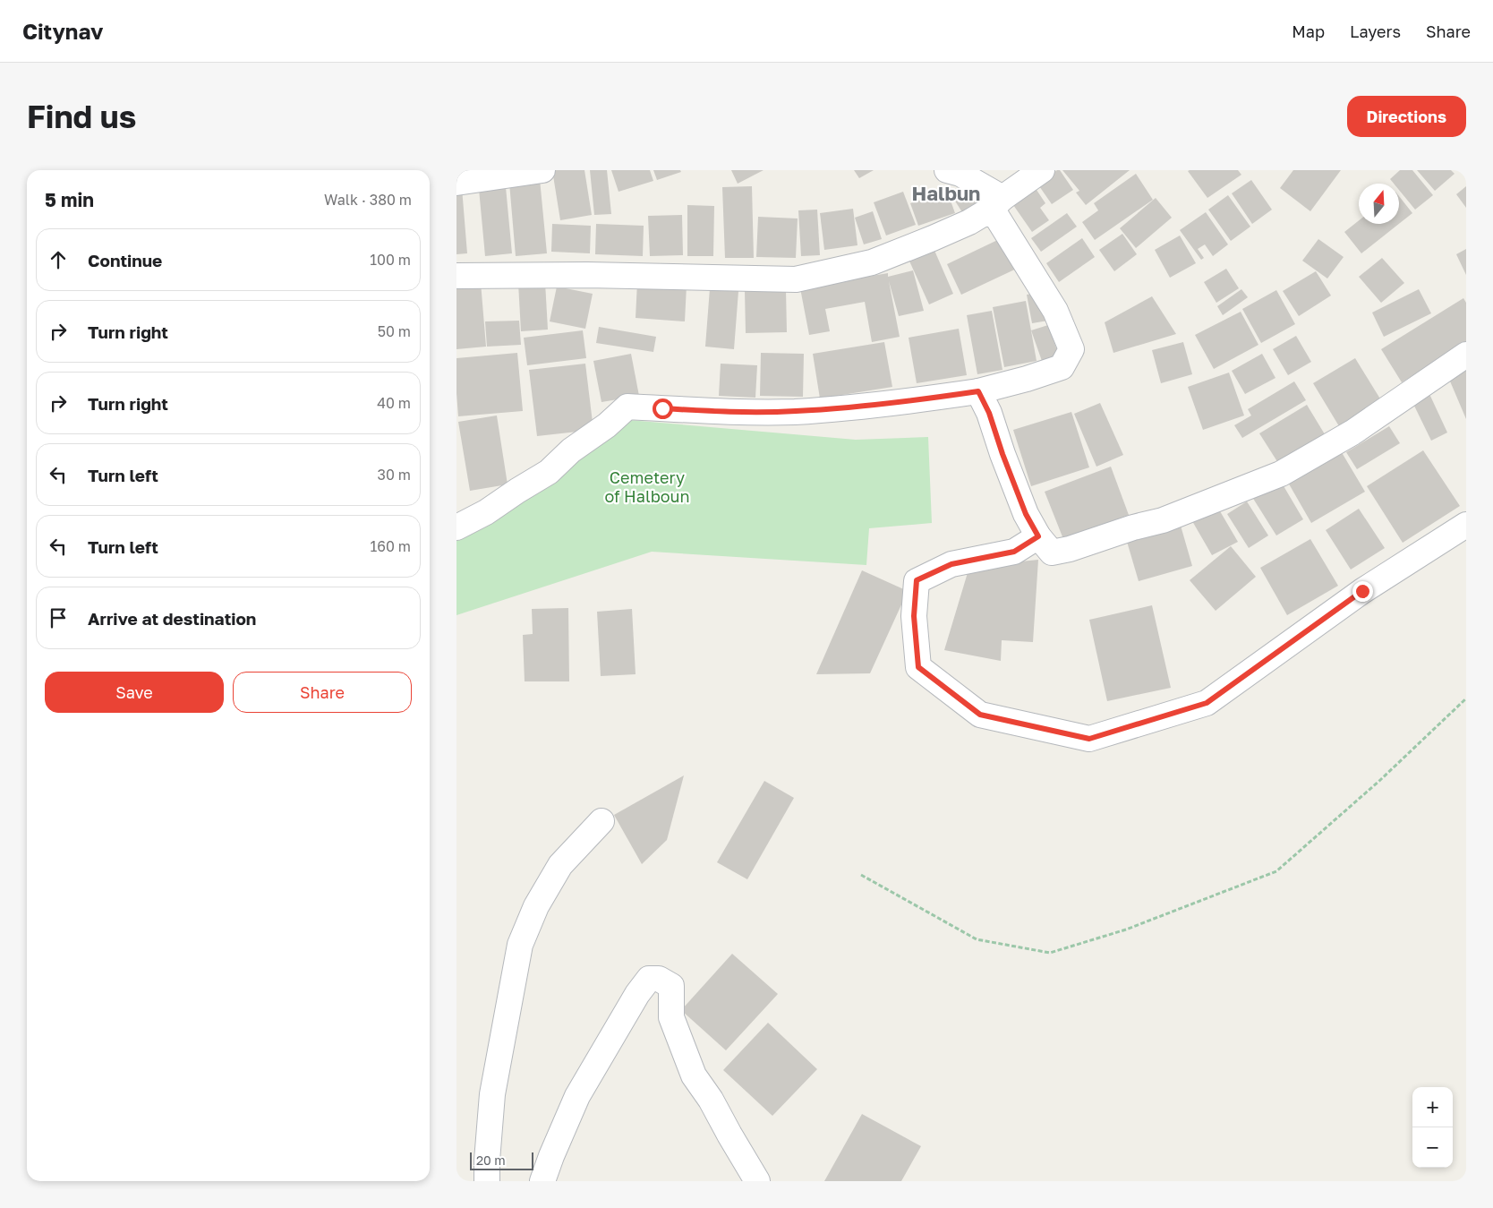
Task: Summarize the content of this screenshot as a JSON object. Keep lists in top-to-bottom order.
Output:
{
  "districts": ["Halbun"],
  "parks": ["Cemetery of Halboun"],
  "scale_bar": "20 m",
  "north": "top",
  "page": {
    "header": "Citynav",
    "nav": ["Map", "Layers", "Share"],
    "buttons": [
      "Directions",
      ["Save", "Share"]
    ],
    "title": "Find us",
    "heading": ["5 min", "Walk · 380 m"],
    "list": [
      ["Continue", "100 m"],
      ["Turn right", "50 m"],
      ["Turn right", "40 m"],
      ["Turn left", "30 m"],
      ["Turn left", "160 m"],
      "Arrive at destination"
    ],
    "map_buttons": ["+", "−"],
    "scale": "20 m"
  }
}
